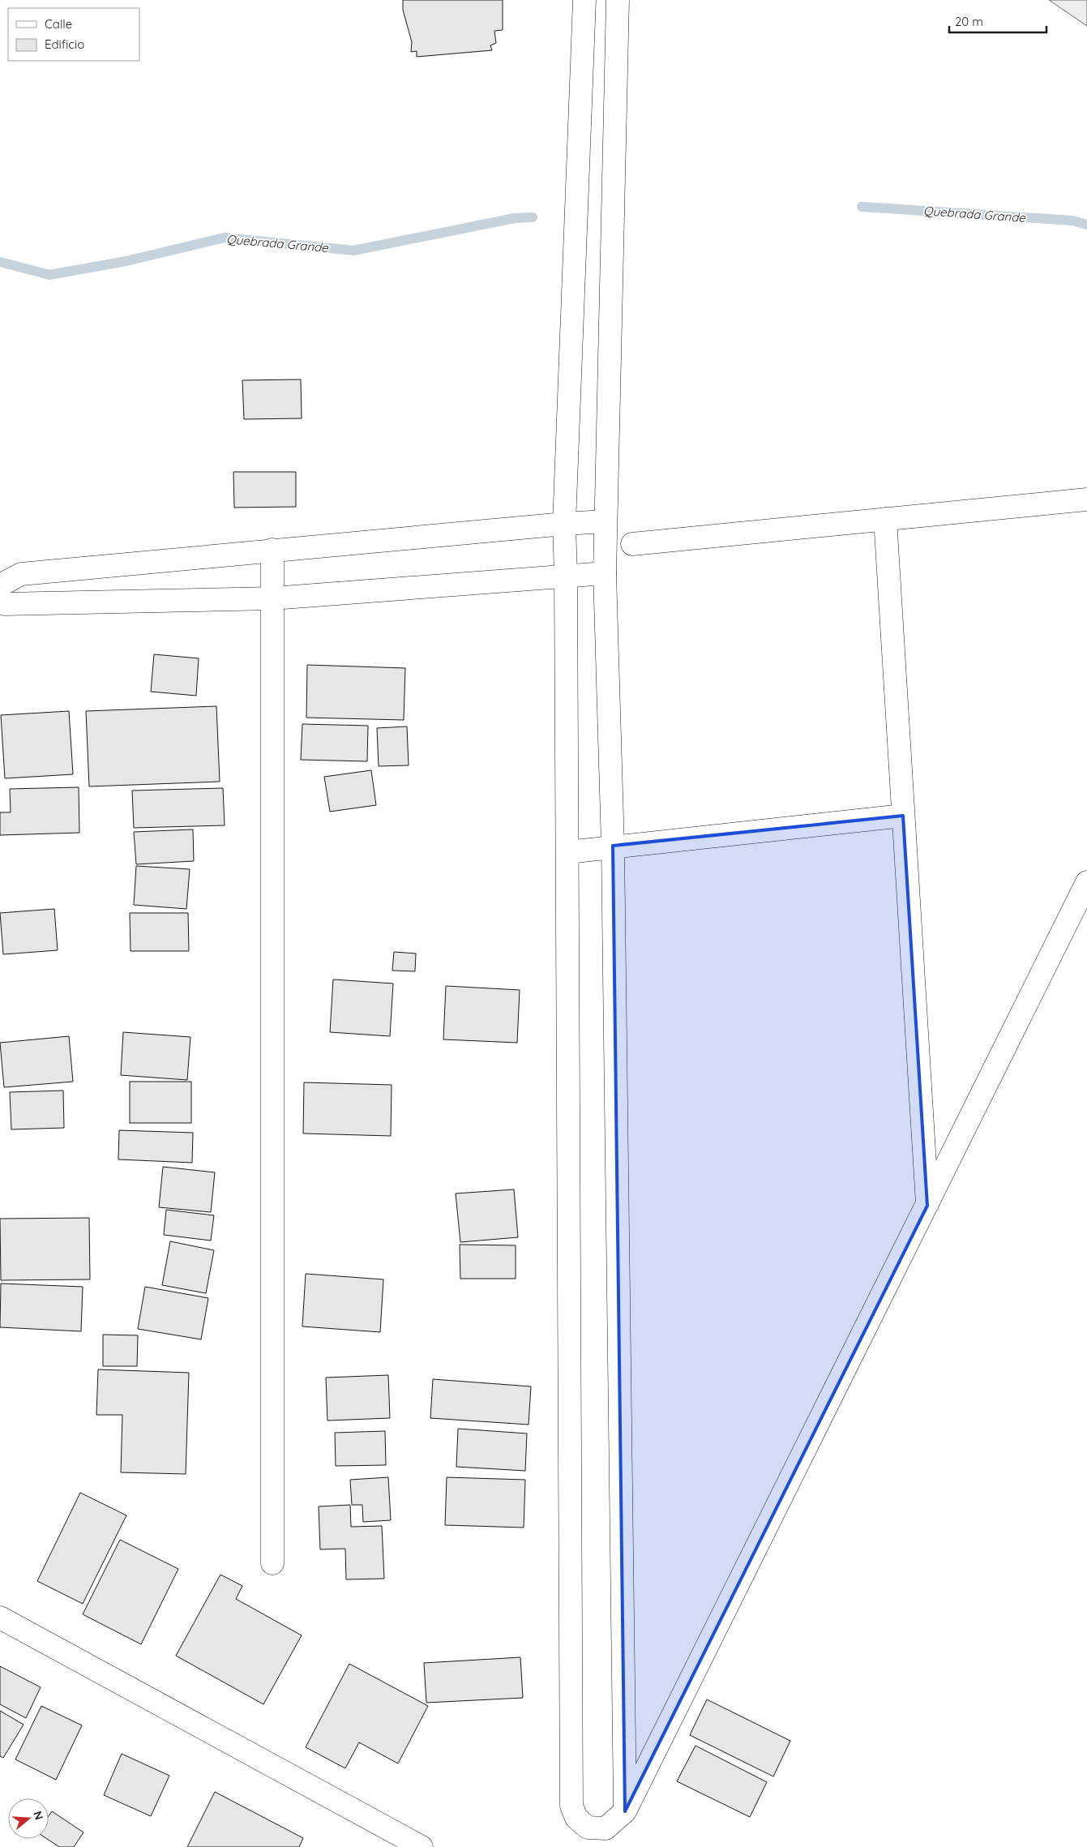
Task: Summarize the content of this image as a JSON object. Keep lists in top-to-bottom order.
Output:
{
  "water": ["Quebrada Grande"],
  "legend": ["Calle", "Edificio"],
  "scale_bar": "20 m",
  "north": "right"
}
